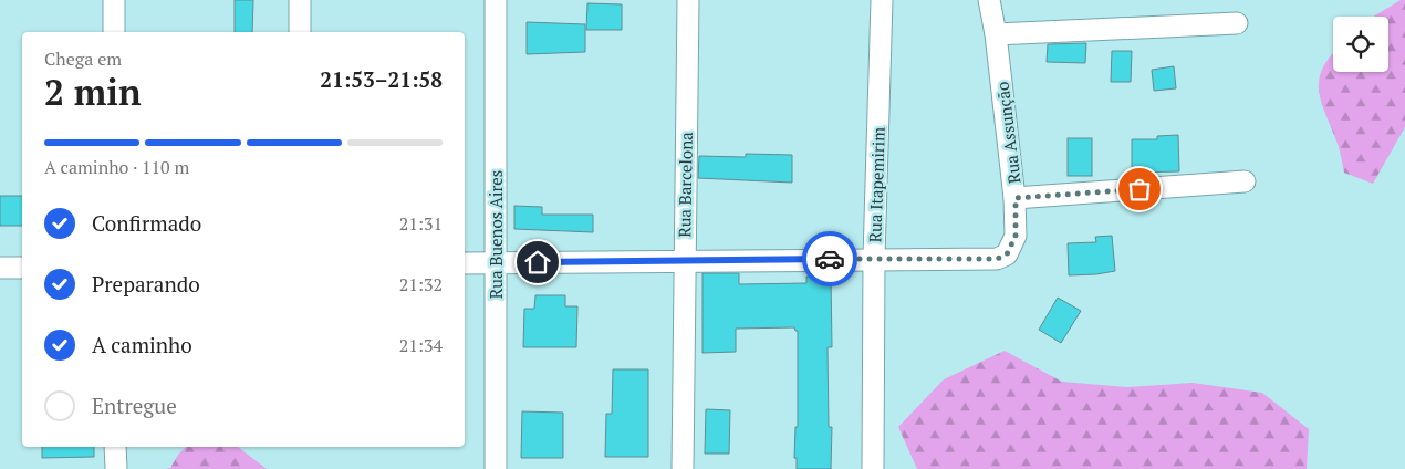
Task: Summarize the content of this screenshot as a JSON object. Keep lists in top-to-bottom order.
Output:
{
  "streets": {
    "street": [
      "Rua Assunção",
      "Rua Barcelona",
      "Rua Itapemirim",
      "Rua Buenos Aires"
    ]
  },
  "crossings": [
    ["Rua Assunção", "Rua Itapemirim"]
  ],
  "page": {
    "heading": ["2 min", "Chega em", "21:53–21:58"],
    "bar": "A caminho · 110 m",
    "list": [
      ["Confirmado", "21:31"],
      ["Preparando", "21:32"],
      ["A caminho", "21:34"],
      "Entregue"
    ]
  }
}
